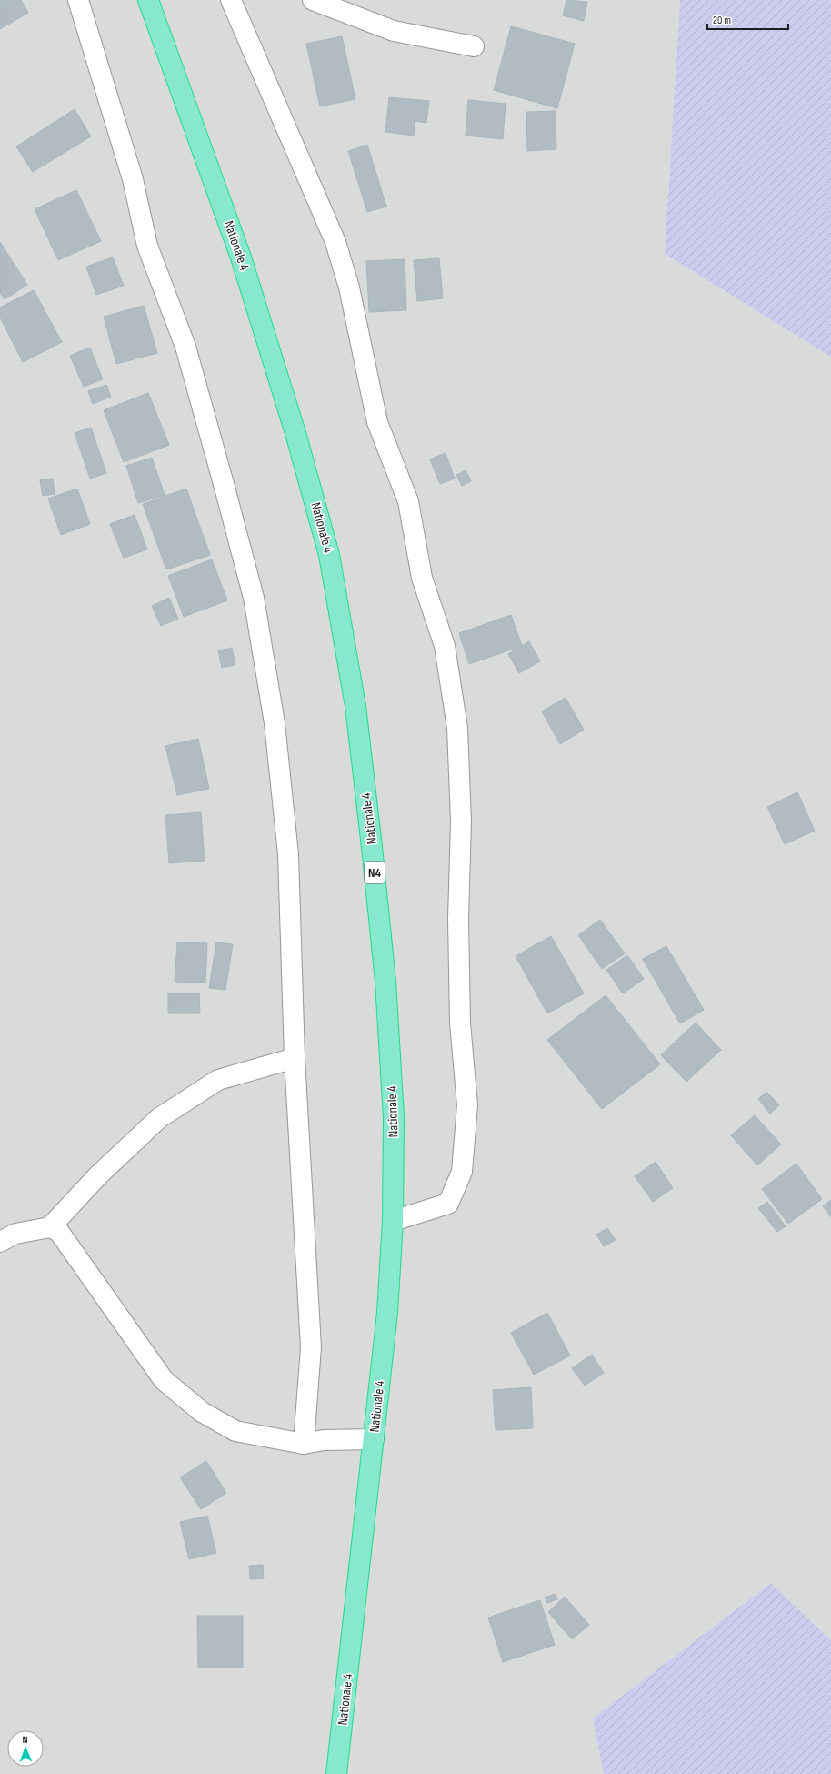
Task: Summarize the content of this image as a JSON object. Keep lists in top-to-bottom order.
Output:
{
  "streets": {
    "highway": ["Nationale 4", "N4"]
  },
  "scale_bar": "20 m",
  "north": "top"
}
